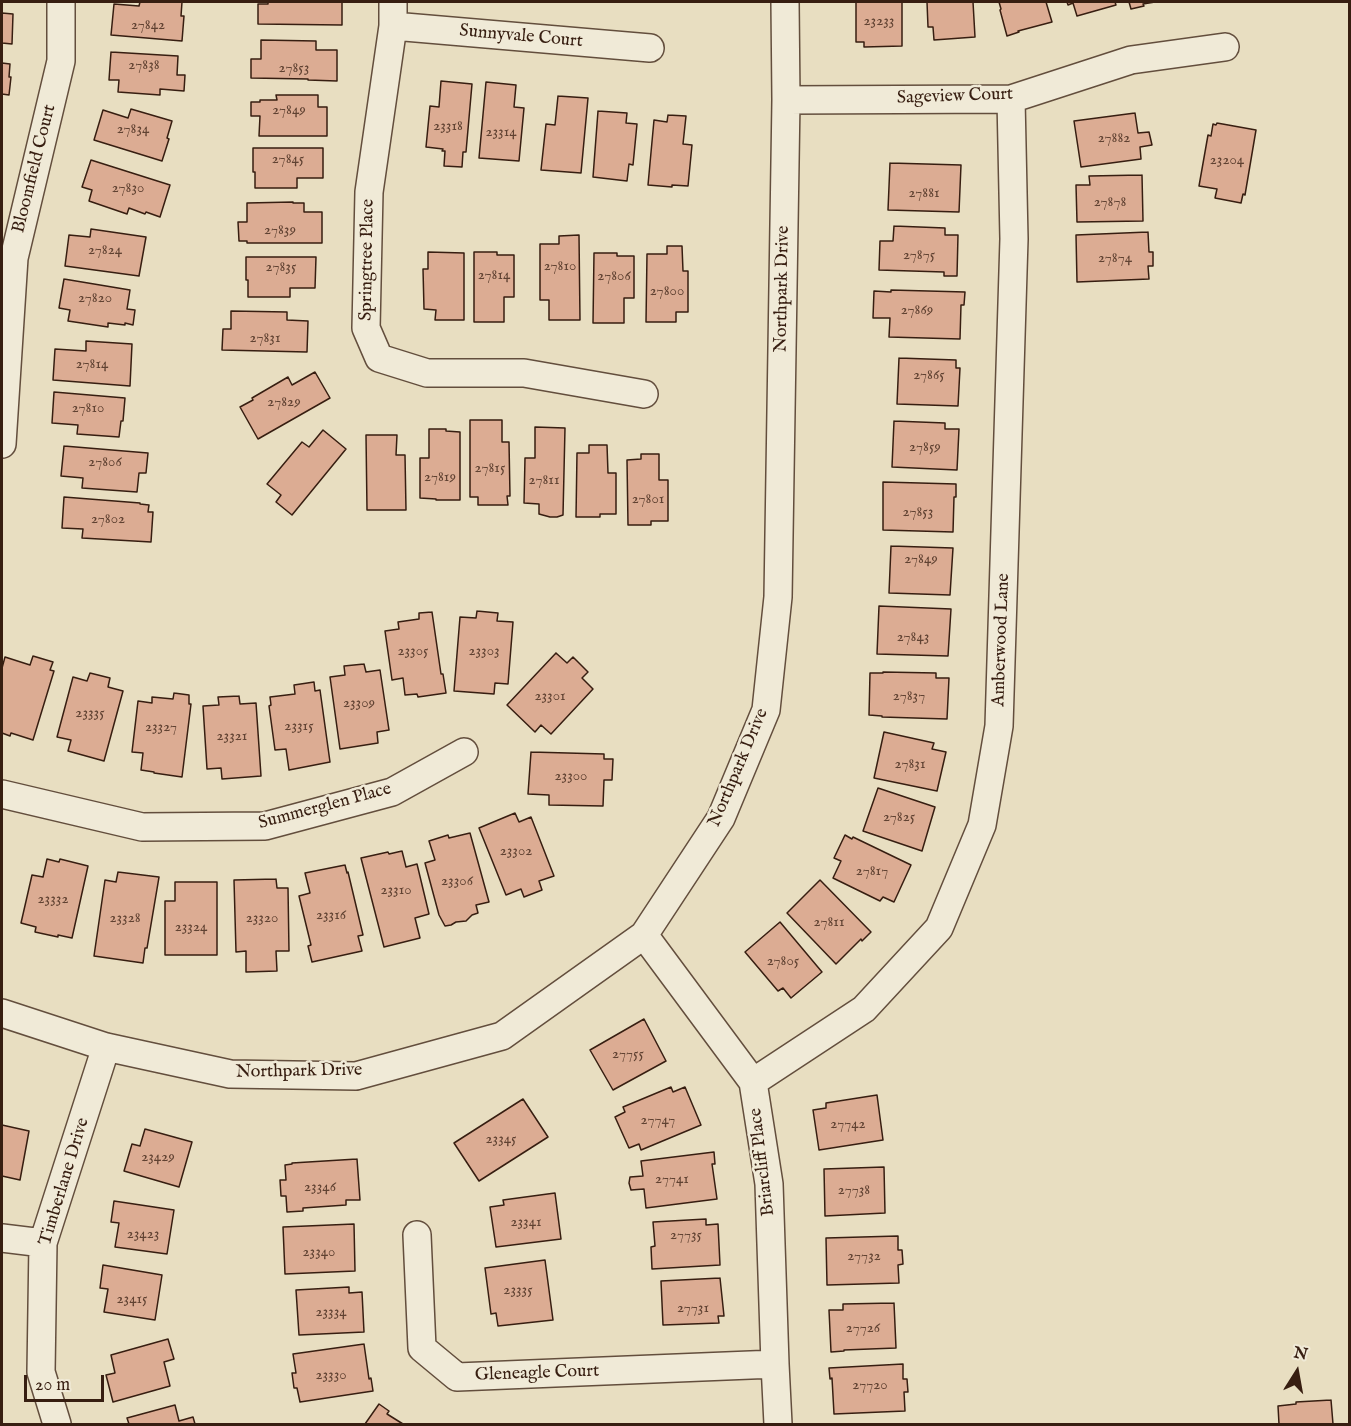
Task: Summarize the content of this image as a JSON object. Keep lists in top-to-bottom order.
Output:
{
  "streets": {
    "street": [
      "Sunnyvale Court",
      "Sageview Court",
      "Bloomfield Court",
      "Springtree Place",
      "Northpark Drive",
      "Amberwood Lane",
      "Summerglen Place",
      "Briarcliff Place",
      "Timberlane Drive",
      "Gleneagle Court"
    ]
  },
  "crossings": [
    ["Sunnyvale Court", "Springtree Place"],
    ["Sageview Court", "Northpark Drive"],
    ["Sageview Court", "Amberwood Lane"],
    ["Northpark Drive", "Briarcliff Place"],
    ["Northpark Drive", "Timberlane Drive"],
    ["Amberwood Lane", "Briarcliff Place"],
    ["Briarcliff Place", "Gleneagle Court"]
  ],
  "house_numbers": [
    "23233",
    "27842",
    "27838",
    "27853",
    "27849",
    "23318",
    "27834",
    "23314",
    "27882",
    "27845",
    "23204",
    "27830",
    "27881",
    "27878",
    "27839",
    "27824",
    "27875",
    "27874",
    "27810",
    "27835",
    "27814",
    "27806",
    "27800",
    "27820",
    "27869",
    "27831",
    "27814",
    "27865",
    "27829",
    "27810",
    "27859",
    "27806",
    "27815",
    "27819",
    "27811",
    "27801",
    "27853",
    "27802",
    "27849",
    "27843",
    "23305",
    "23303",
    "23301",
    "27837",
    "23309",
    "23335",
    "23315",
    "23327",
    "23321",
    "27831",
    "23300",
    "27825",
    "23302",
    "27817",
    "23306",
    "23310",
    "23332",
    "23316",
    "23328",
    "23320",
    "27811",
    "23324",
    "27805",
    "27755",
    "27747",
    "27742",
    "23345",
    "23429",
    "27741",
    "23346",
    "27738",
    "23341",
    "23423",
    "27735",
    "23340",
    "27732",
    "23335",
    "23415",
    "27731",
    "23334",
    "27726",
    "23330",
    "27720"
  ],
  "scale_bar": "20 m",
  "north": "top"
}
